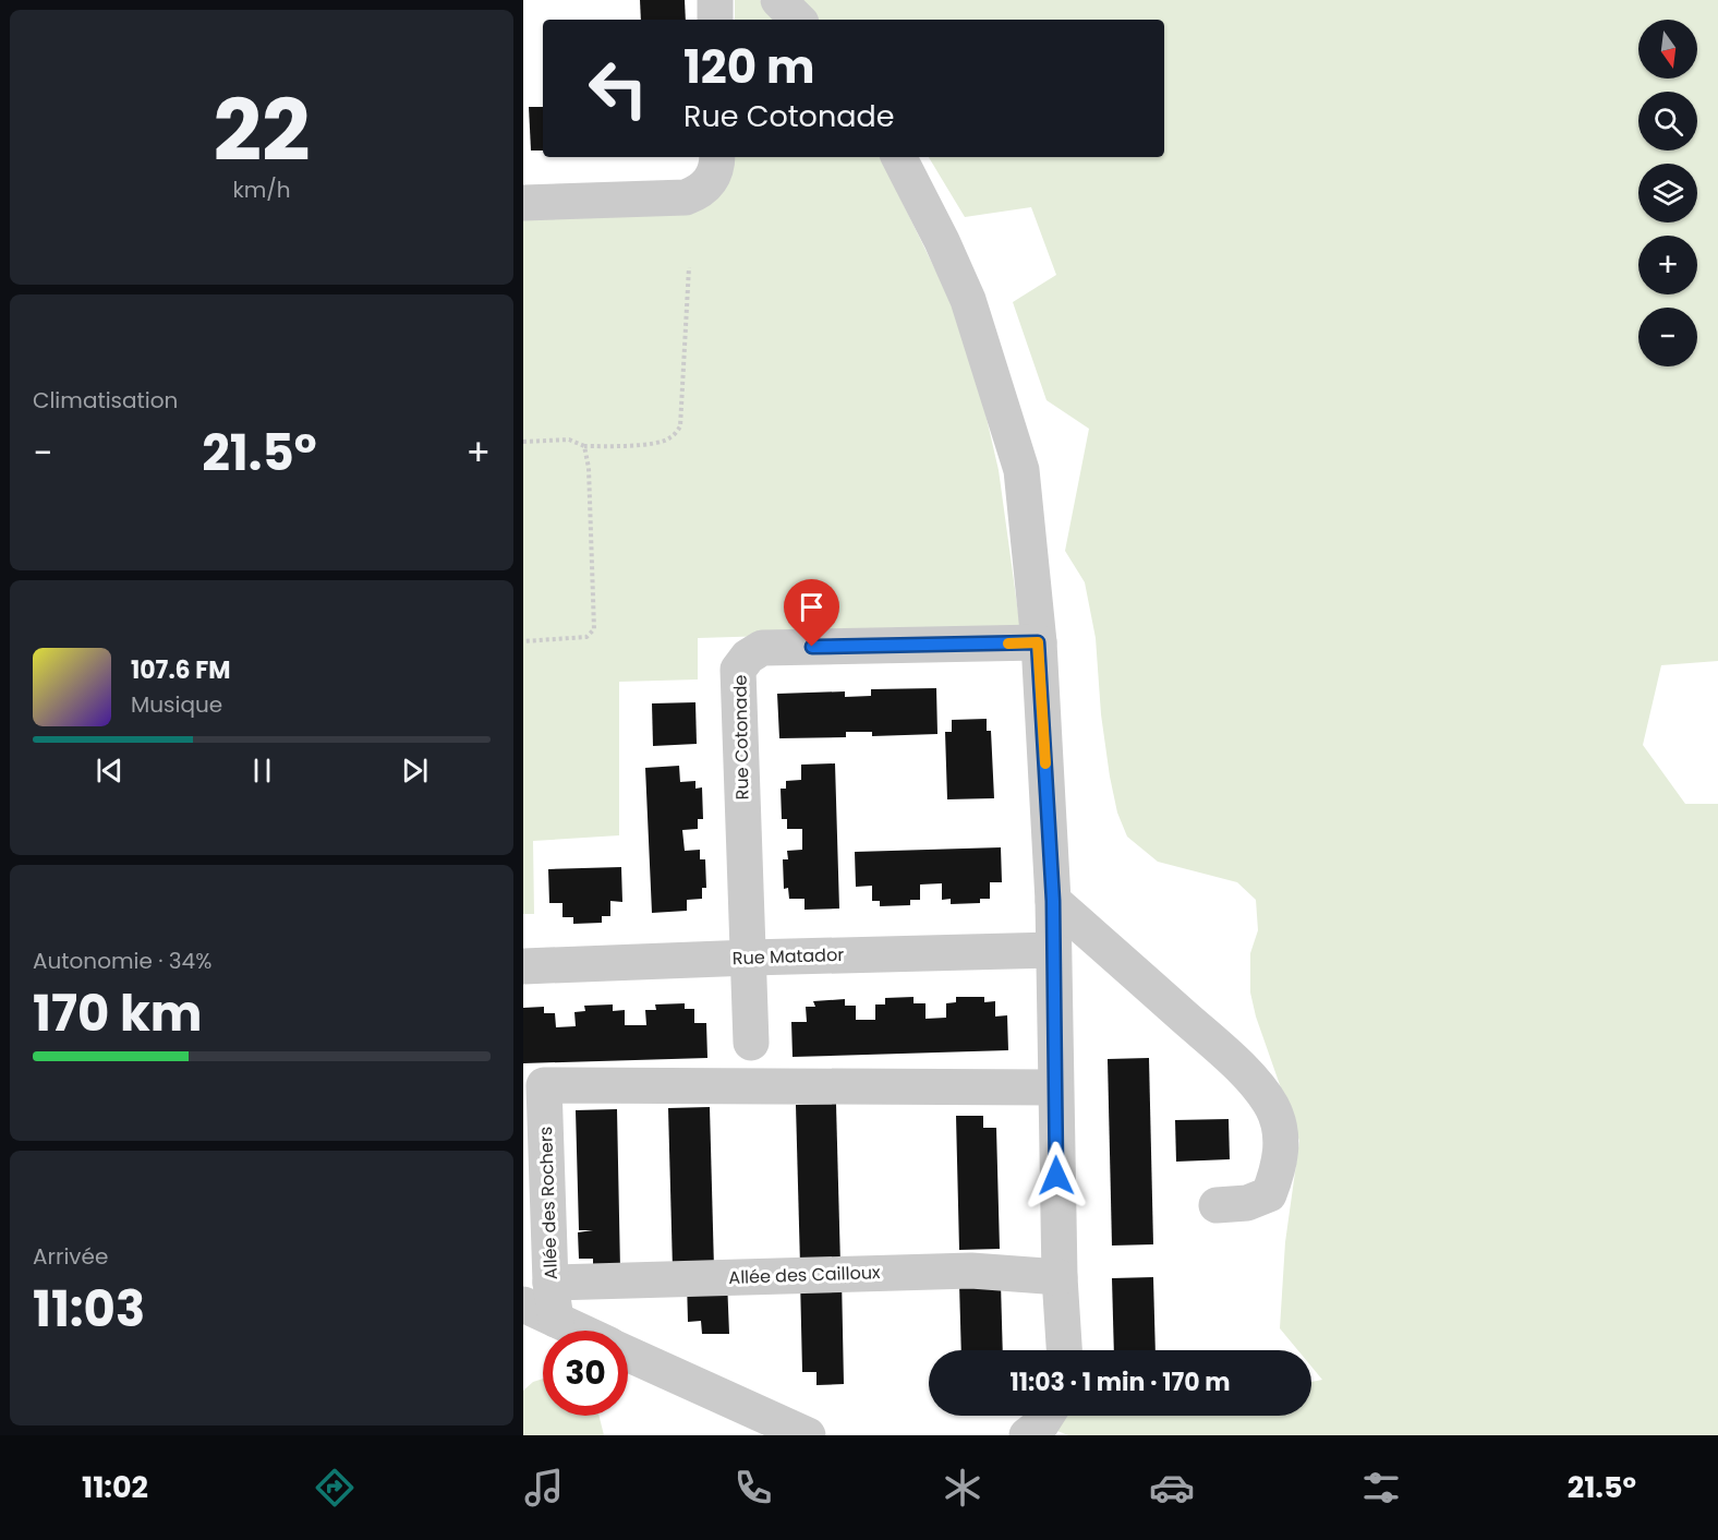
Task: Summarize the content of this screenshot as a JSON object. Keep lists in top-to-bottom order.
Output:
{
  "streets": {
    "street": [
      "Rue Cotonade",
      "Rue Matador",
      "Allée des Rochers",
      "Allée des Cailloux"
    ]
  },
  "crossings": [
    ["Rue Cotonade", "Rue Matador"],
    ["Allée des Rochers", "Allée des Cailloux"]
  ],
  "north": "bottom",
  "page": {
    "tile": [
      ["22", "km/h"],
      "Climatisation",
      ["Autonomie · 34%", "170 km"],
      ["Arrivée", "11:03"]
    ],
    "map_buttons": ["+", "−"],
    "turn": ["120 m", "Rue Cotonade"],
    "heat": ["−", "21.5°", "+"],
    "song": ["107.6 FM", "Musique"],
    "limit": "30",
    "trip": "11:03 · 1 min · 170 m",
    "tabs": ["11:02", "21.5°"]
  }
}
